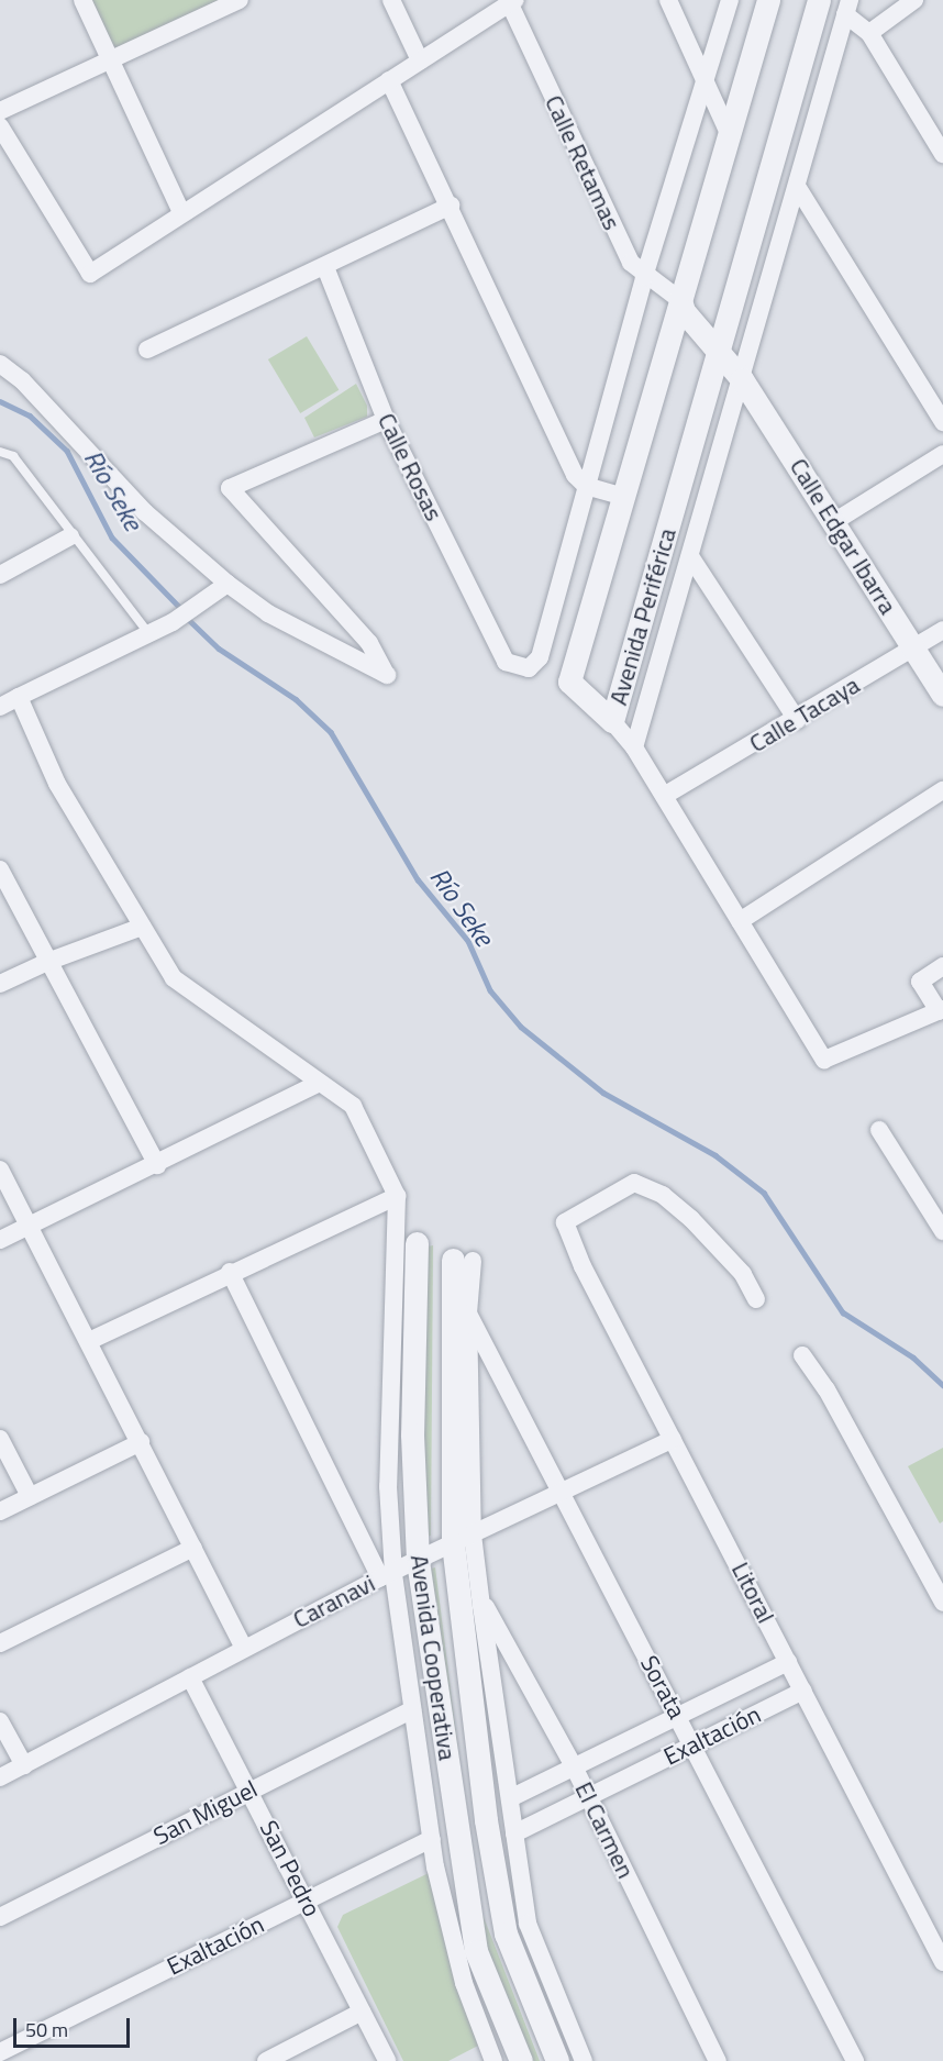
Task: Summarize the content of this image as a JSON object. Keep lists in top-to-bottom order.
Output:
{
  "streets": {
    "street": [
      "Calle Retamas",
      "Calle Rosas",
      "Calle Edgar Ibarra",
      "Avenida Periférica",
      "Calle Tacaya",
      "Litoral",
      "Caranavi",
      "Avenida Cooperativa",
      "Sorata",
      "Exaltación",
      "San Miguel",
      "El Carmen",
      "San Pedro"
    ]
  },
  "crossings": [
    ["Calle Retamas", "Calle Edgar Ibarra"],
    ["Calle Retamas", "Avenida Periférica"],
    ["Calle Edgar Ibarra", "Avenida Periférica"],
    ["Calle Edgar Ibarra", "Calle Tacaya"],
    ["Litoral", "Caranavi"],
    ["Litoral", "Exaltación"],
    ["Caranavi", "Avenida Cooperativa"],
    ["Caranavi", "Sorata"],
    ["Caranavi", "San Pedro"],
    ["Sorata", "Exaltación"],
    ["Exaltación", "El Carmen"],
    ["Exaltación", "San Pedro"],
    ["San Miguel", "San Pedro"]
  ],
  "water": ["Río Seke"],
  "scale_bar": "50 m"
}
